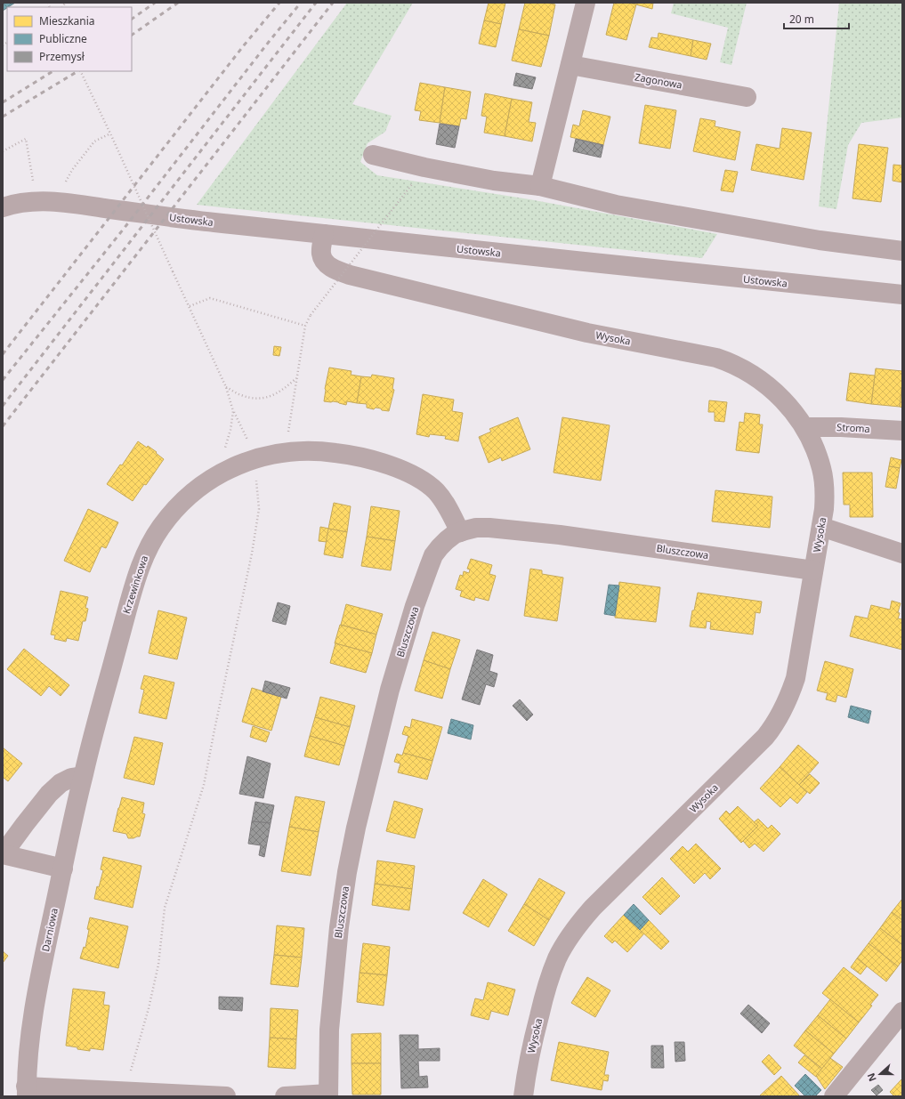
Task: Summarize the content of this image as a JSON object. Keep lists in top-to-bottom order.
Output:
{
  "streets": {
    "street": [
      "Zagonowa",
      "Ustowska",
      "Wysoka",
      "Stroma",
      "Bluszczowa",
      "Krzewinkowa",
      "Darniowa"
    ]
  },
  "crossings": [
    ["Ustowska", "Wysoka"],
    ["Wysoka", "Stroma"],
    ["Wysoka", "Bluszczowa"],
    ["Bluszczowa", "Krzewinkowa"],
    ["Krzewinkowa", "Darniowa"]
  ],
  "legend": ["Mieszkania", "Publiczne", "Przemysł"],
  "scale_bar": "20 m",
  "north": "left"
}
